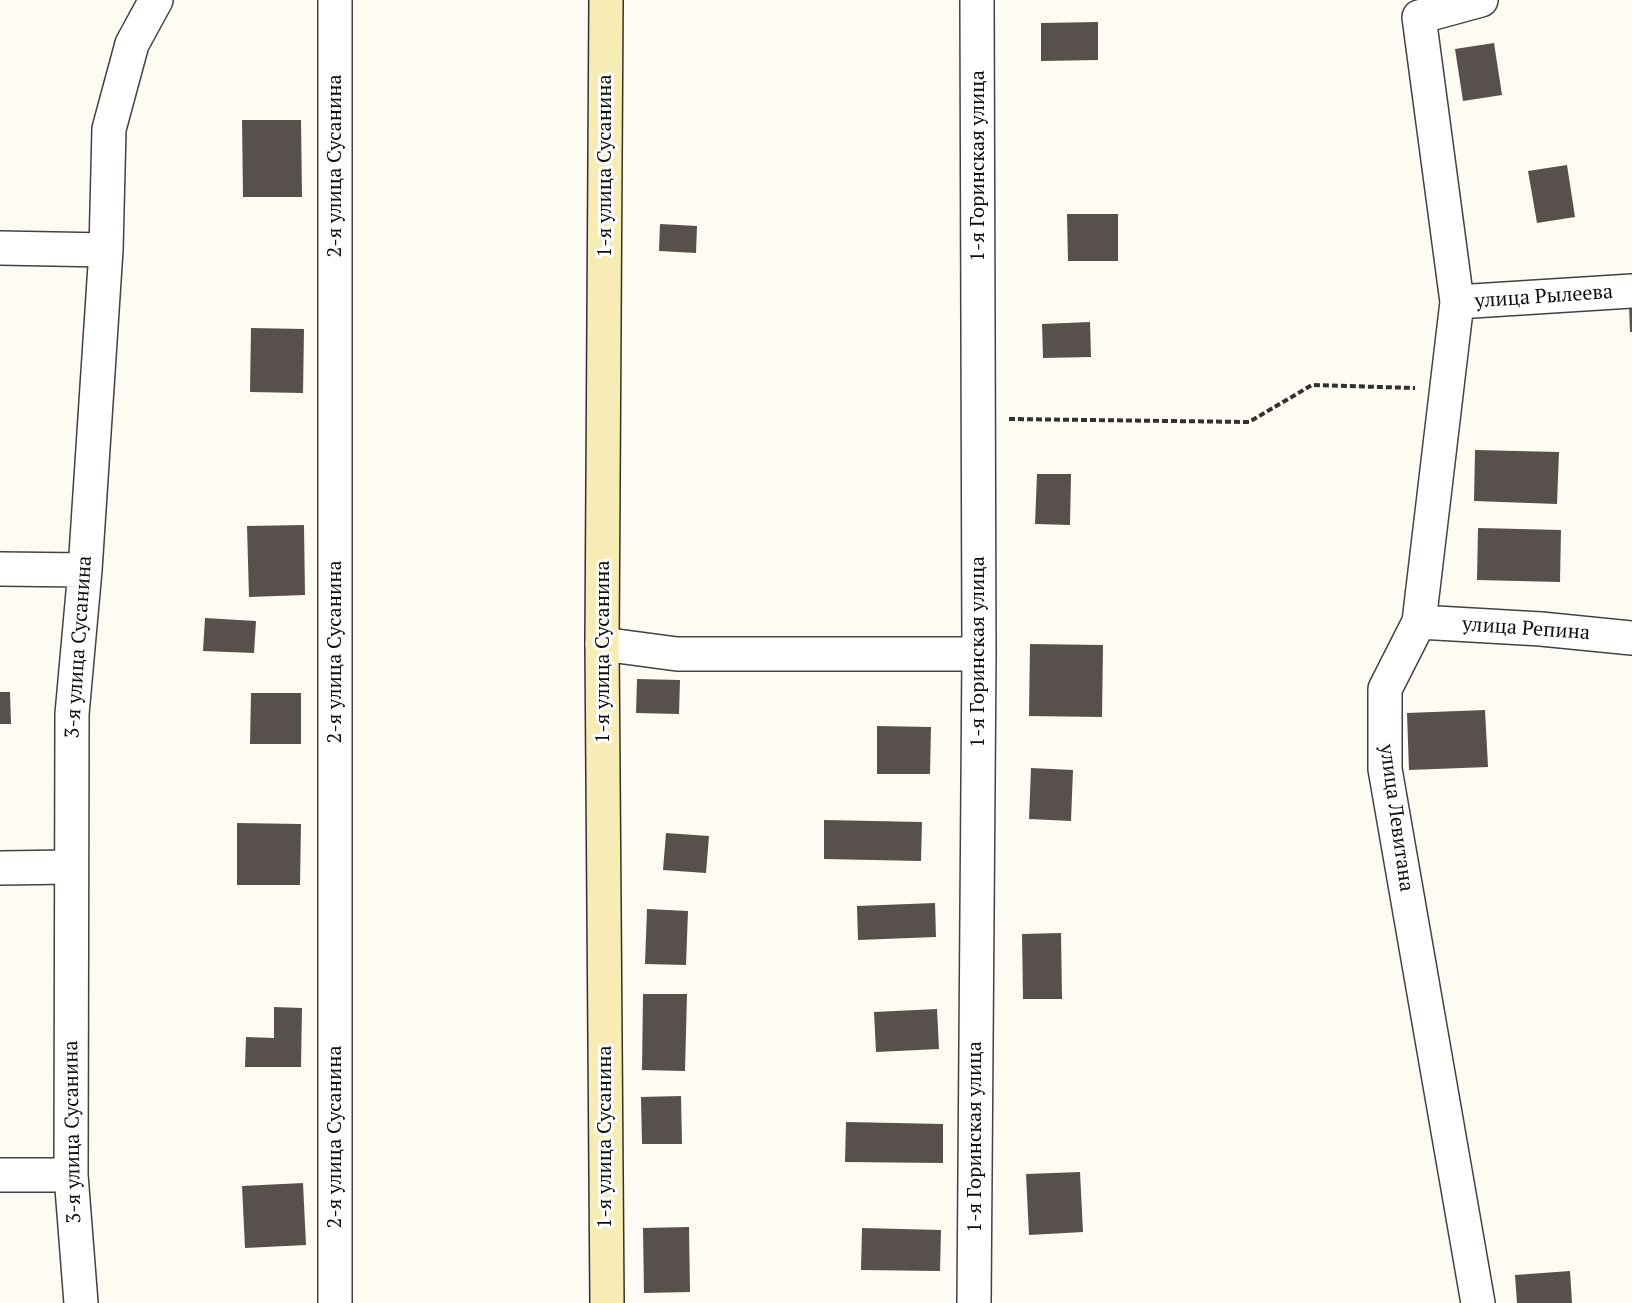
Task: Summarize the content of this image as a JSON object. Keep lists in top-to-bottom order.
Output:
{
  "streets": {
    "street": [
      "2-я улица Сусанина",
      "1-я улица Сусанина",
      "1-я Горинская улица",
      "улица Рылеева",
      "улица Репина",
      "3-я улица Сусанина",
      "улица Левитана"
    ]
  },
  "crossings": [
    ["улица Рылеева", "улица Левитана"],
    ["улица Репина", "улица Левитана"]
  ]
}
